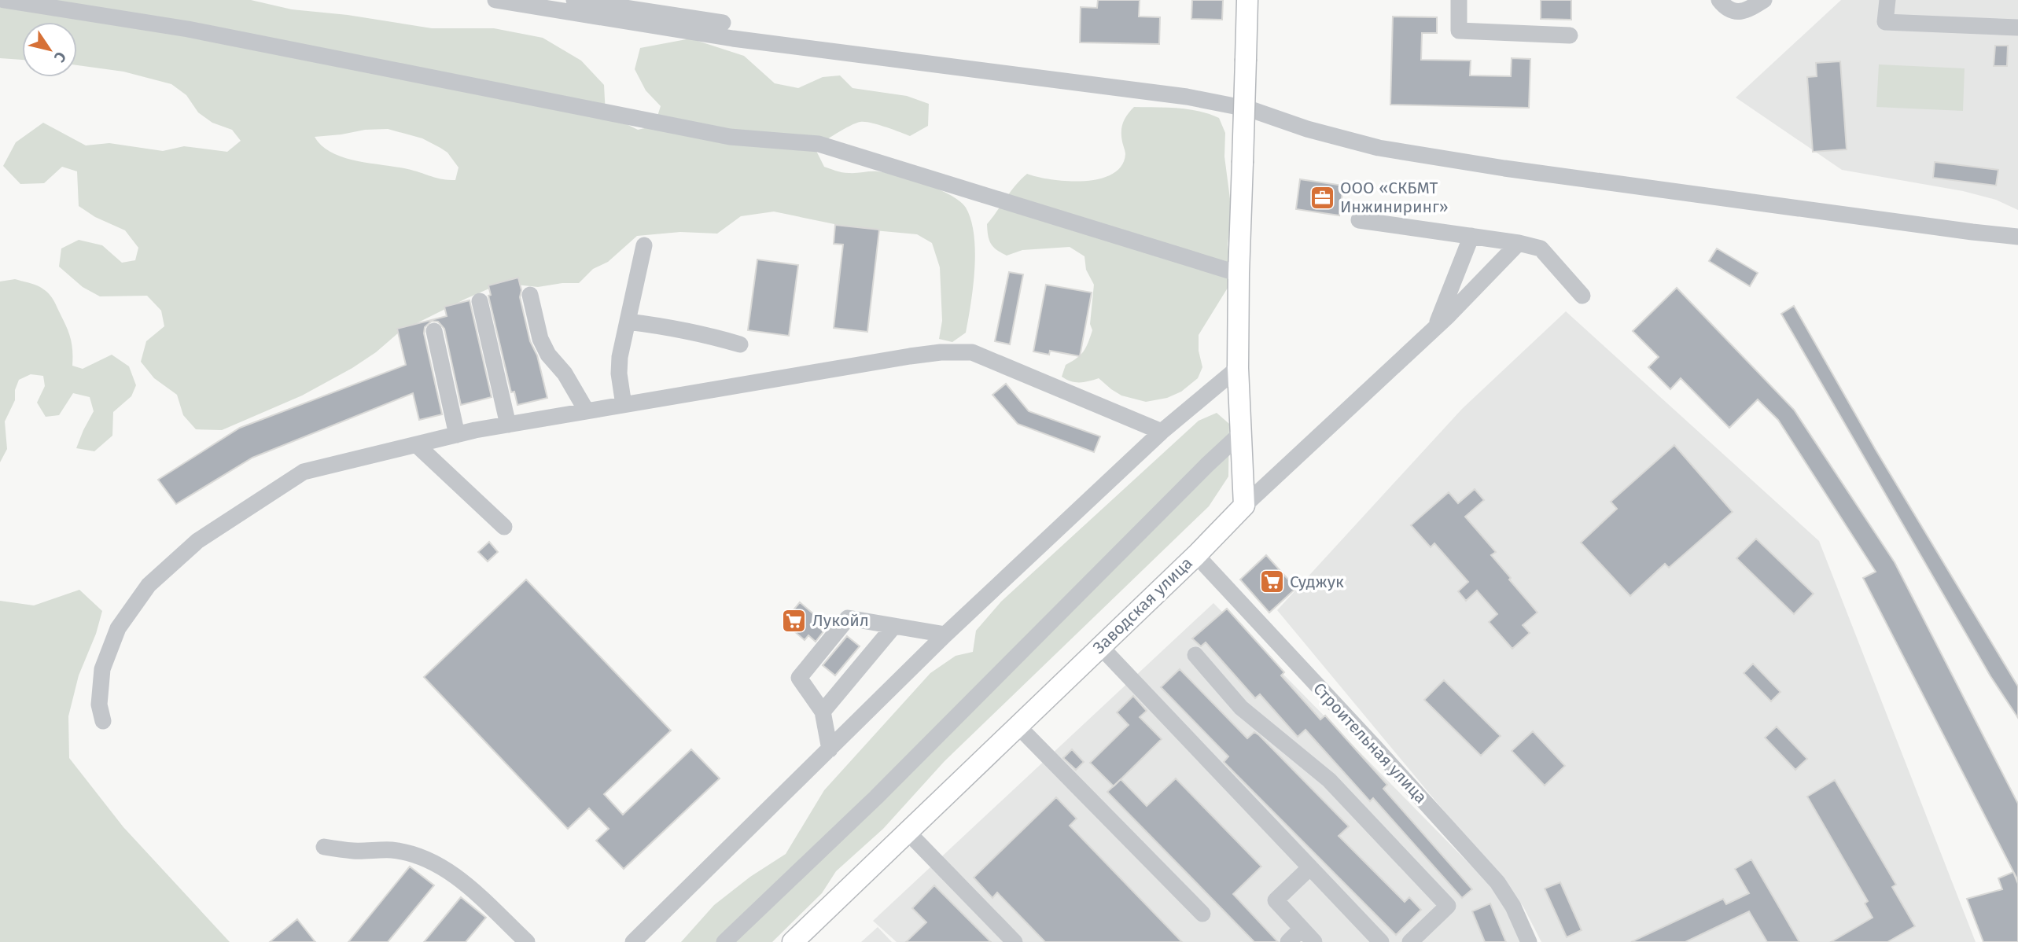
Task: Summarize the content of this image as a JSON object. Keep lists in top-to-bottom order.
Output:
{
  "streets": {
    "main road": ["Заводская улица"],
    "street": ["Строительная улица"]
  },
  "crossings": [
    ["Заводская улица", "Строительная улица"]
  ],
  "places": {
    "office": ["ООО «СКБМТ Инжиниринг»"],
    "supermarket": ["Суджук", "Лукойл"]
  },
  "north": "bottom right"
}
